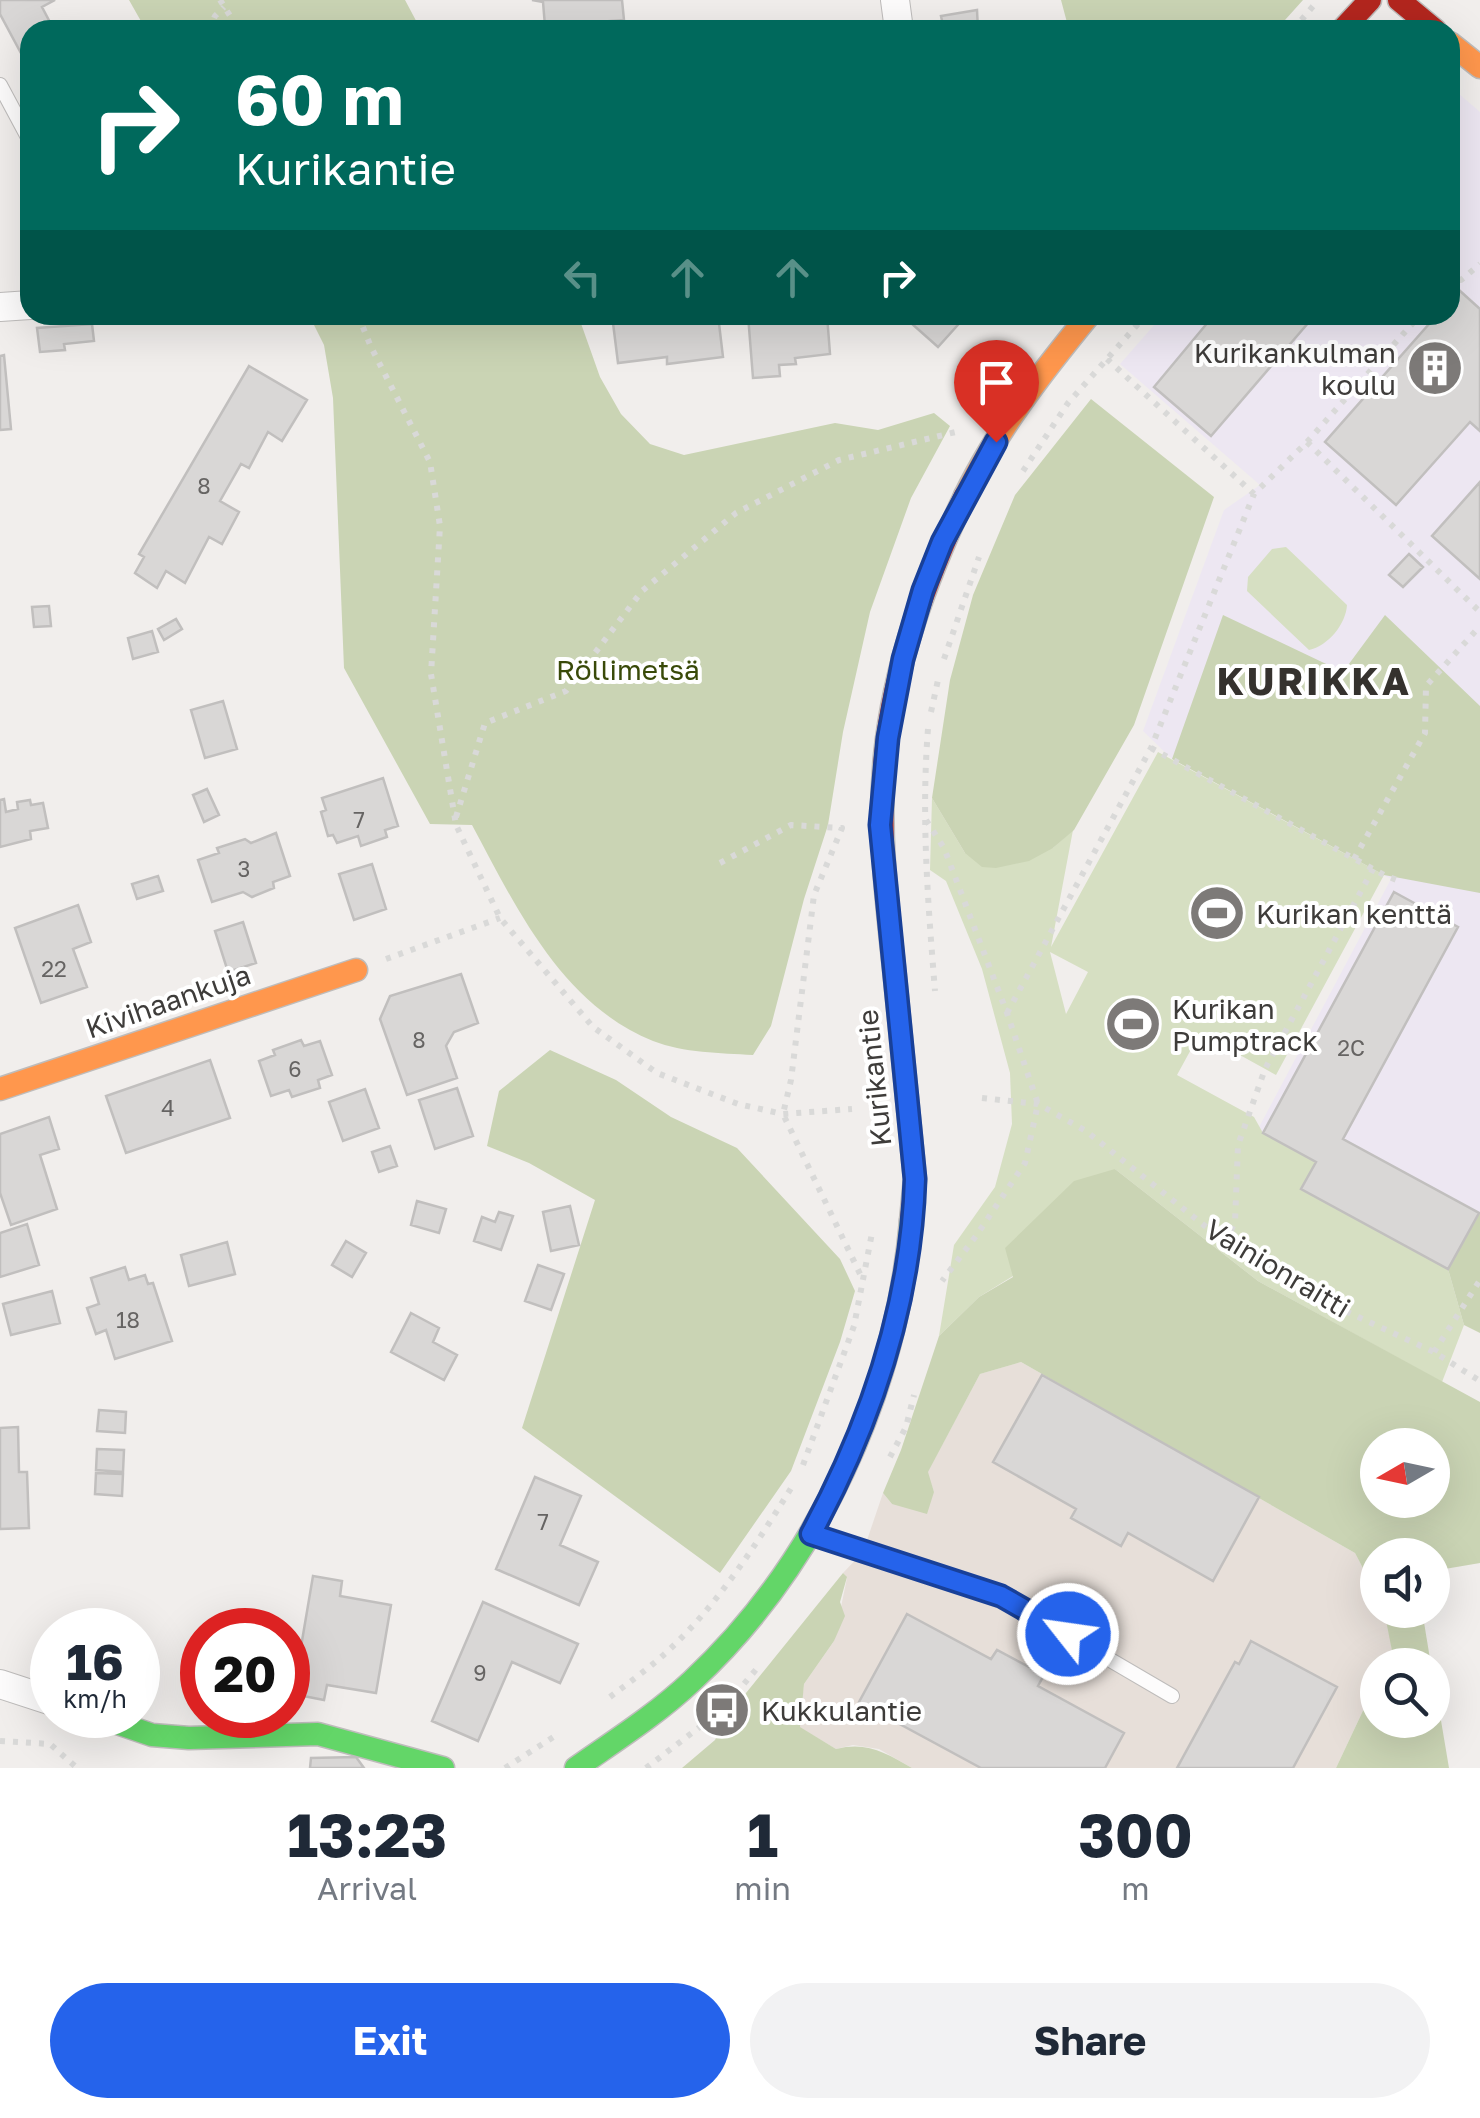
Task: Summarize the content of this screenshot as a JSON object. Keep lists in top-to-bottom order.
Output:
{
  "streets": {
    "main road": ["Kivihaankuja", "Kurikantie"],
    "path": ["Vainionraitti"]
  },
  "districts": ["KURIKKA"],
  "parks": ["Röllimetsä"],
  "places": {
    "building": ["Kurikankulman koulu"],
    "sports": ["Kurikan kenttä", "Kurikan Pumptrack"],
    "bus stop": ["Kukkulantie"]
  },
  "house_numbers": [
    "8",
    "7",
    "3",
    "22",
    "8",
    "2C",
    "6",
    "4",
    "18",
    "7",
    "9"
  ],
  "north": "left",
  "page": {
    "turn": ["60 m", "Kurikantie"],
    "speed": "16 km/h",
    "limit": "20",
    "eta": [
      "13:23",
      "Arrival",
      "1",
      "min",
      "300",
      "m"
    ],
    "buttons": ["Exit", "Share"]
  }
}
